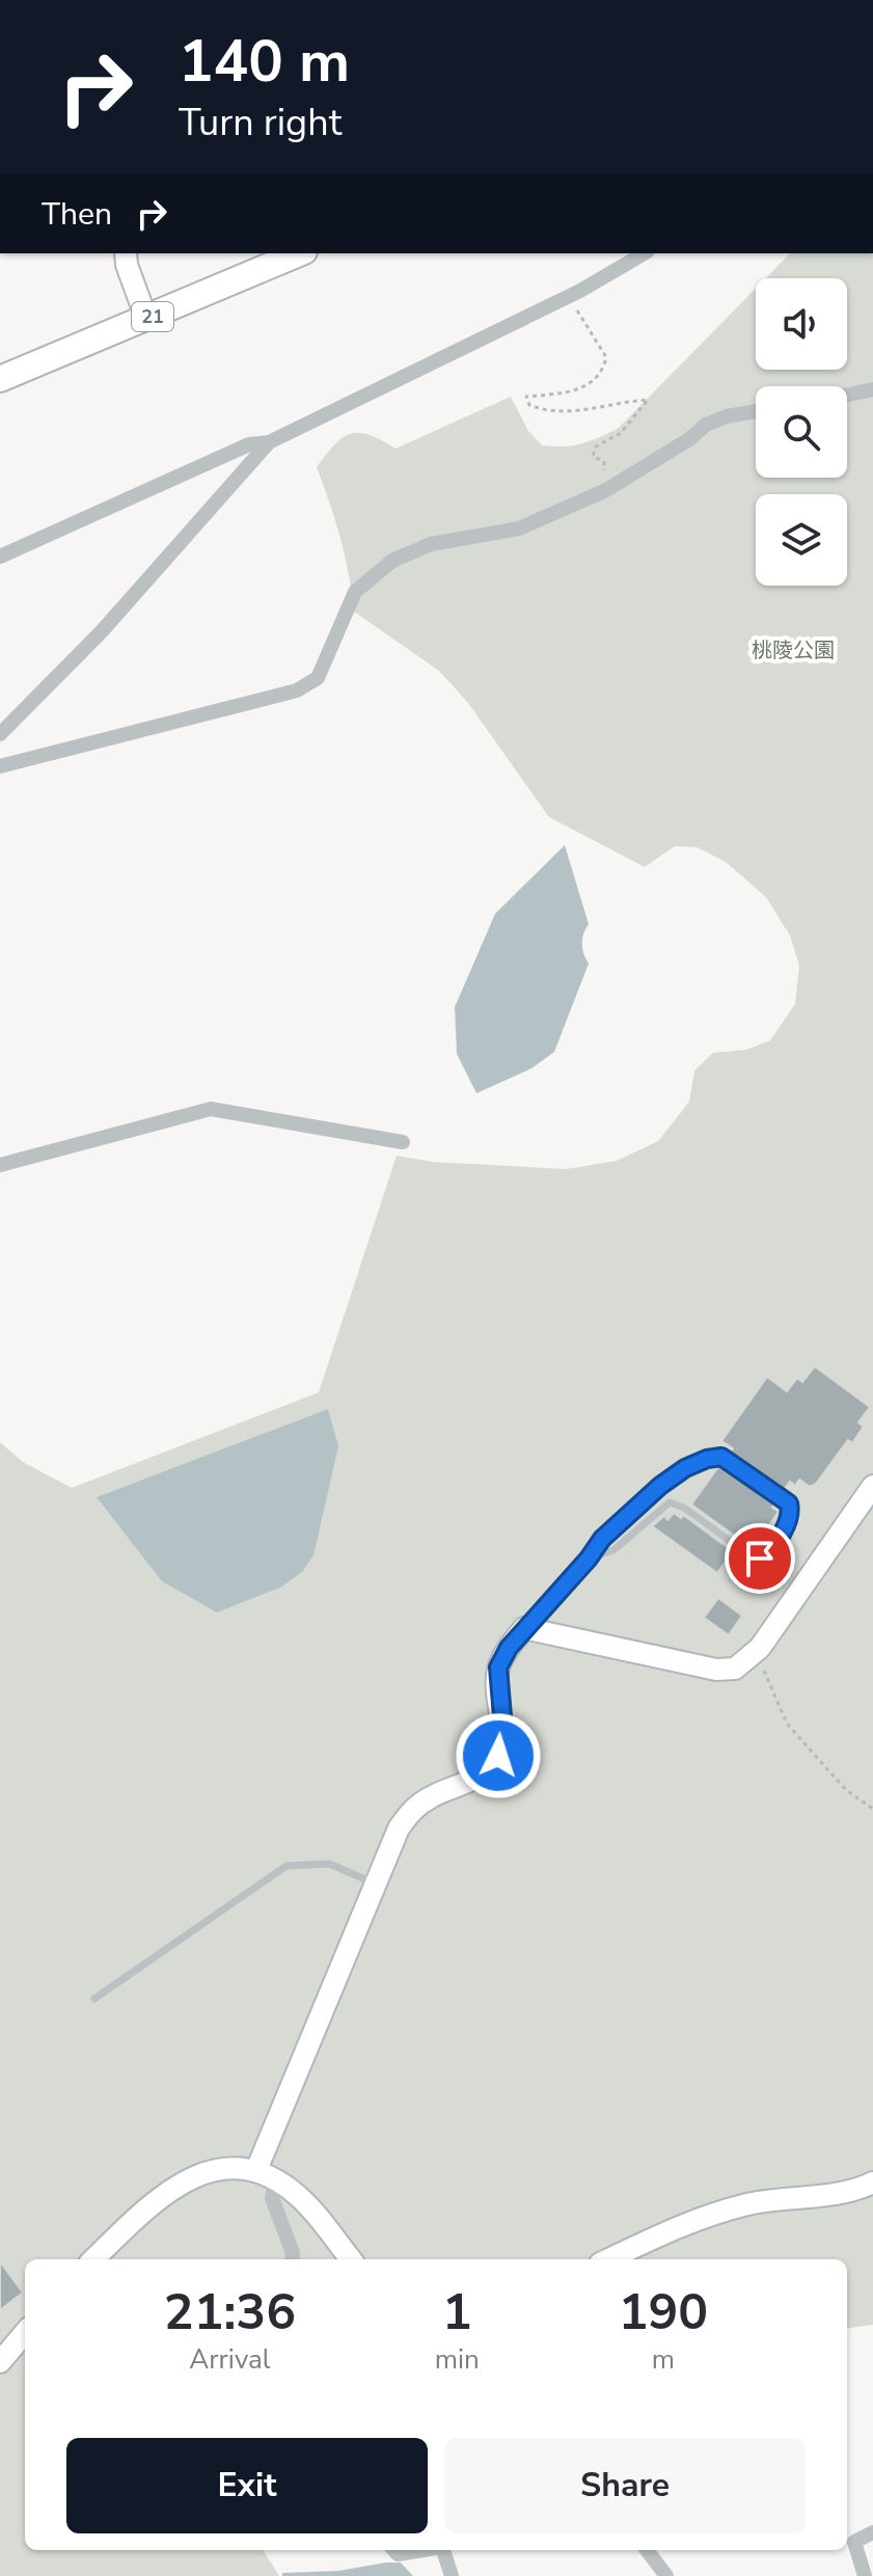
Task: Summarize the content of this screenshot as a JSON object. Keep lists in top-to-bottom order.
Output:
{
  "streets": {
    "main road": ["21"]
  },
  "parks": ["桃陵公園"],
  "page": {
    "turn": ["140 m", "Turn right"],
    "then": "Then",
    "eta": [
      "21:36",
      "Arrival",
      "1",
      "min",
      "190",
      "m"
    ],
    "buttons": ["Exit", "Share"]
  }
}
